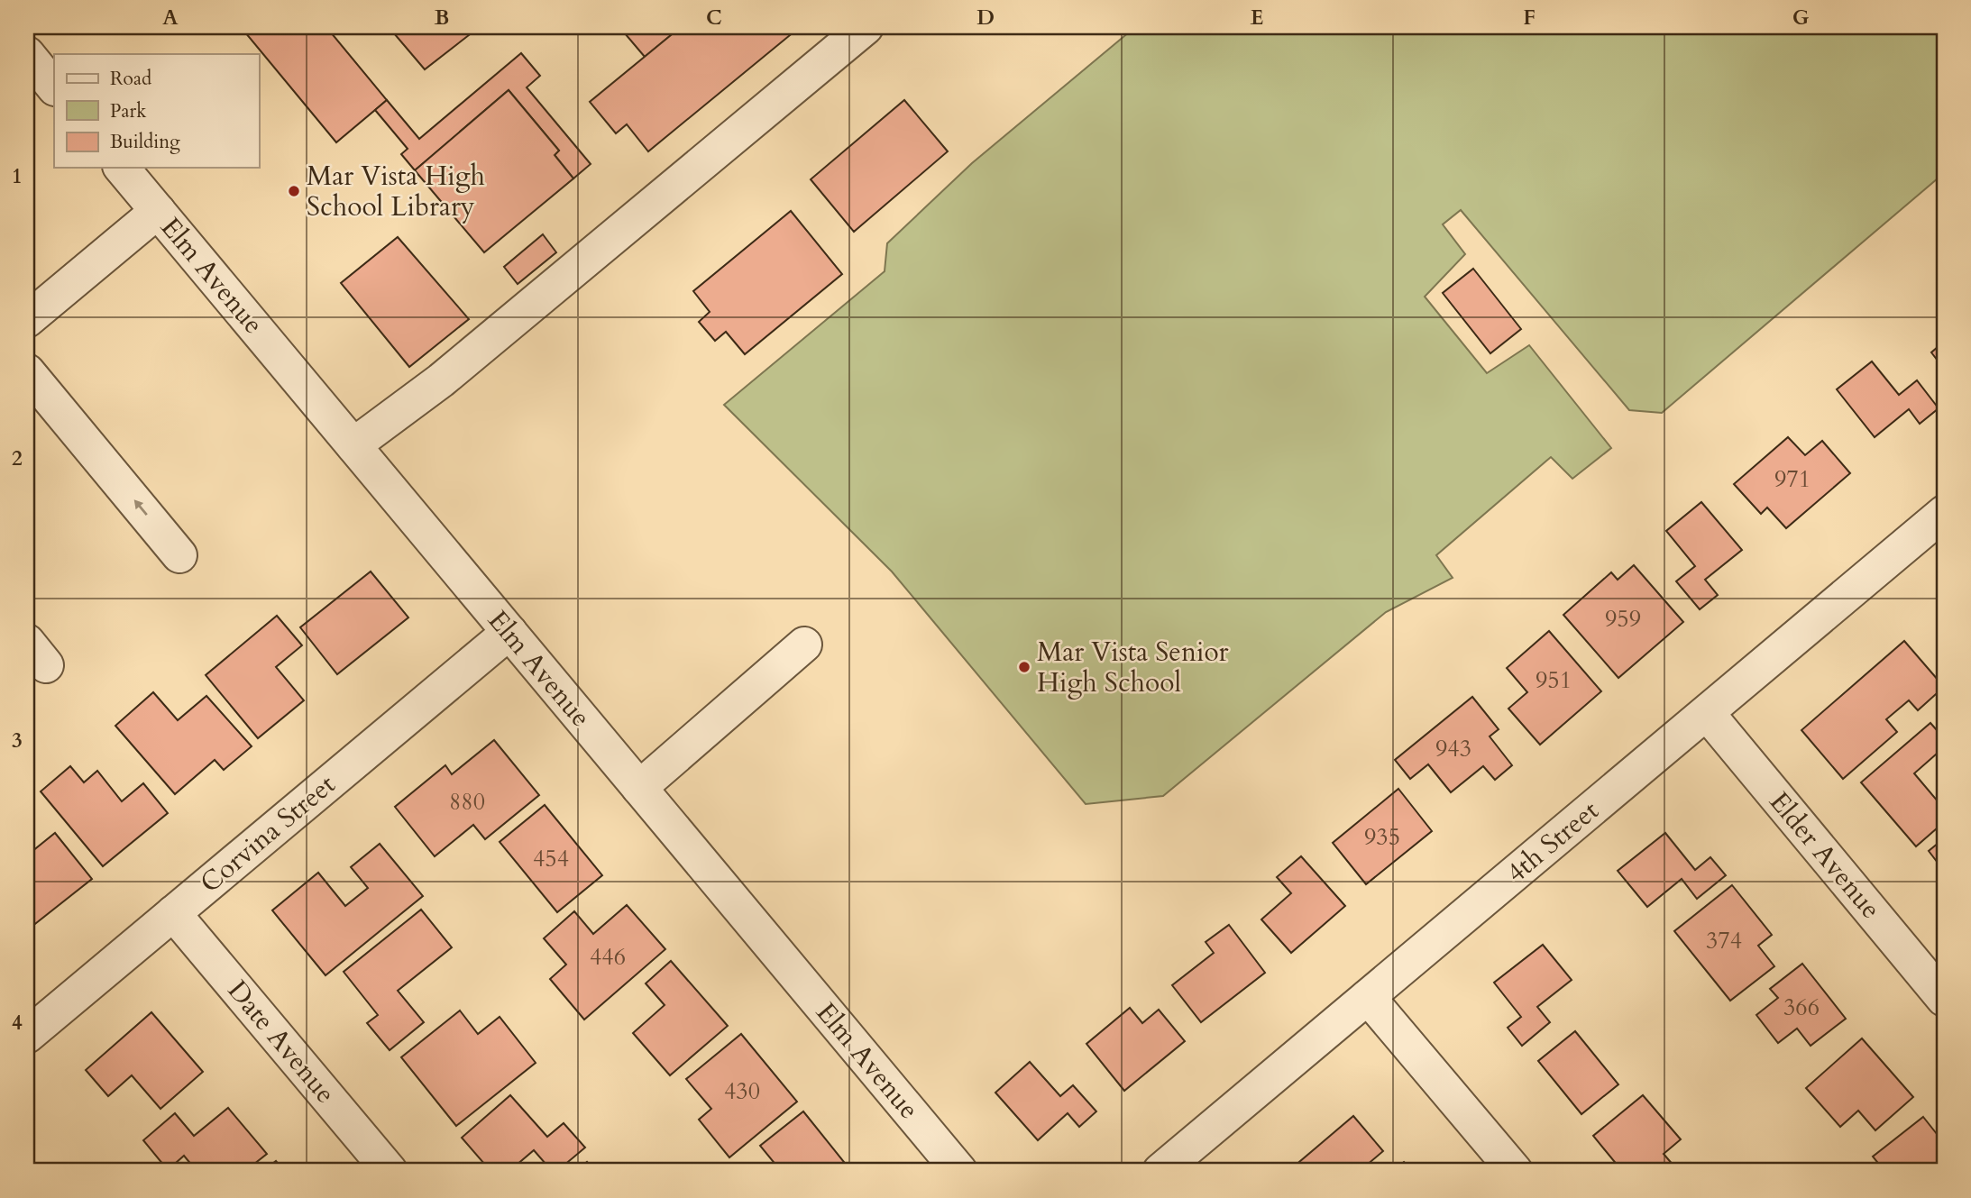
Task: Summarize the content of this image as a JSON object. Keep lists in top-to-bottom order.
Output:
{
  "streets": {
    "street": [
      "Elm Avenue",
      "Corvina Street",
      "4th Street",
      "Elder Avenue",
      "Date Avenue"
    ]
  },
  "crossings": [
    ["Elm Avenue", "Corvina Street"],
    ["Corvina Street", "Date Avenue"],
    ["4th Street", "Elder Avenue"]
  ],
  "places": ["Mar Vista High School Library", "Mar Vista Senior High School"],
  "house_numbers": [
    "971",
    "959",
    "951",
    "943",
    "880",
    "935",
    "454",
    "374",
    "446",
    "366",
    "430"
  ],
  "legend": ["Road", "Park", "Building"],
  "grid": {
    "columns": [
      "A",
      "B",
      "C",
      "D",
      "E",
      "F",
      "G"
    ],
    "rows": [
      "1",
      "2",
      "3",
      "4"
    ]
  }
}
